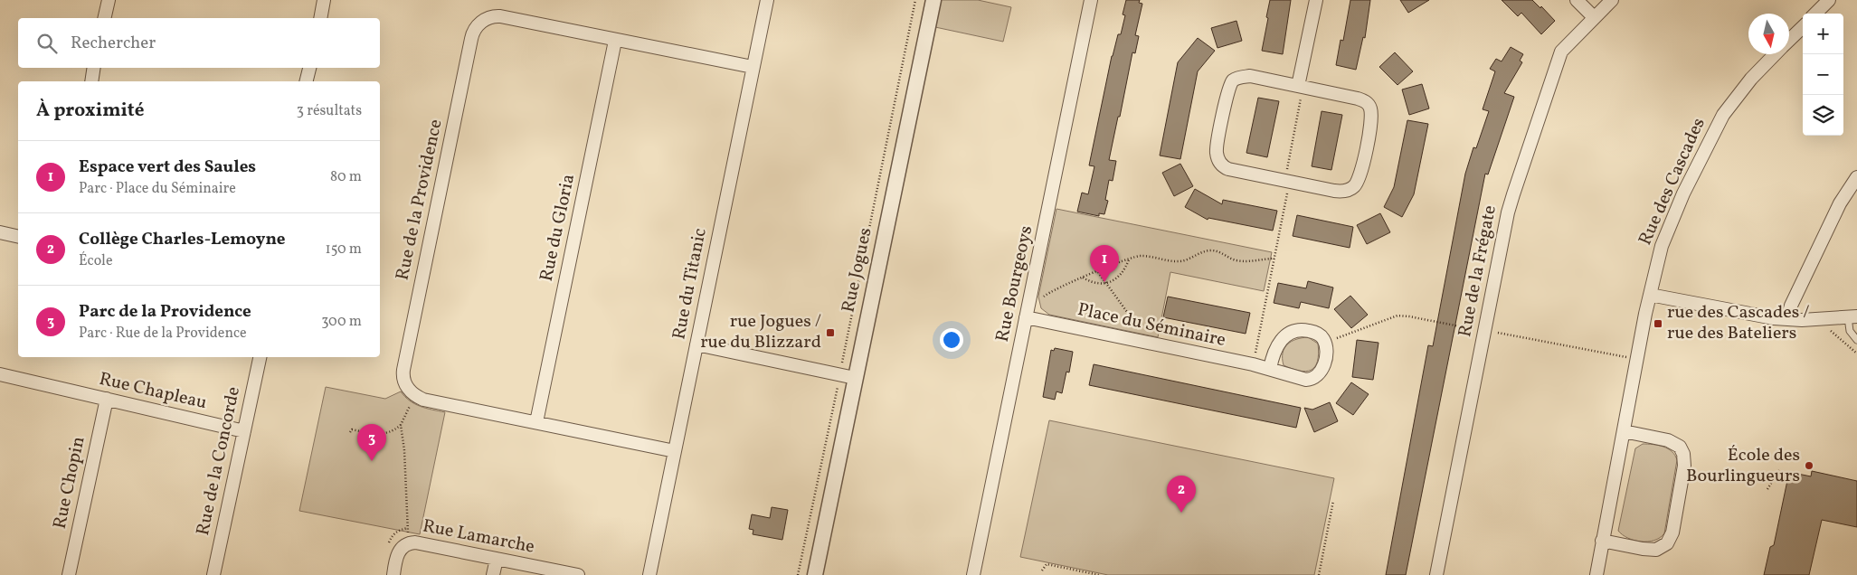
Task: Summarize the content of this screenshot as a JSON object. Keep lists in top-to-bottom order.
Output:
{
  "streets": {
    "street": [
      "Rue des Cascades",
      "Rue de la Providence",
      "Rue du Gloria",
      "Rue Jogues",
      "Rue de la Frégate",
      "Rue du Titanic",
      "Rue Bourgeoys",
      "Place du Séminaire",
      "Rue Chapleau",
      "Rue de la Concorde",
      "Rue Chopin",
      "Rue Lamarche"
    ]
  },
  "crossings": [
    ["Rue de la Providence", "Rue du Gloria"],
    ["Rue de la Providence", "Rue du Titanic"],
    ["Rue Bourgeoys", "Place du Séminaire"],
    ["Rue Chapleau", "Rue de la Concorde"],
    ["Rue Chapleau", "Rue Chopin"]
  ],
  "places": {
    "transit": ["rue des Cascades / rue des Bateliers", "rue Jogues / rue du Blizzard"],
    "other": ["École des Bourlingueurs"]
  },
  "north": "bottom",
  "page": {
    "map_buttons": ["+", "−"],
    "search": "Rechercher",
    "heading": ["À proximité", "3 résultats"],
    "list": [
      {
        "mark": "1",
        "name": "Espace vert des Saules",
        "note": "Parc · Place du Séminaire",
        "value": "80 m"
      },
      {
        "mark": "2",
        "name": "Collège Charles-Lemoyne",
        "note": "École",
        "value": "150 m"
      },
      {
        "mark": "3",
        "name": "Parc de la Providence",
        "note": "Parc · Rue de la Providence",
        "value": "300 m"
      }
    ],
    "pins": ["1", "3", "2"]
  }
}
